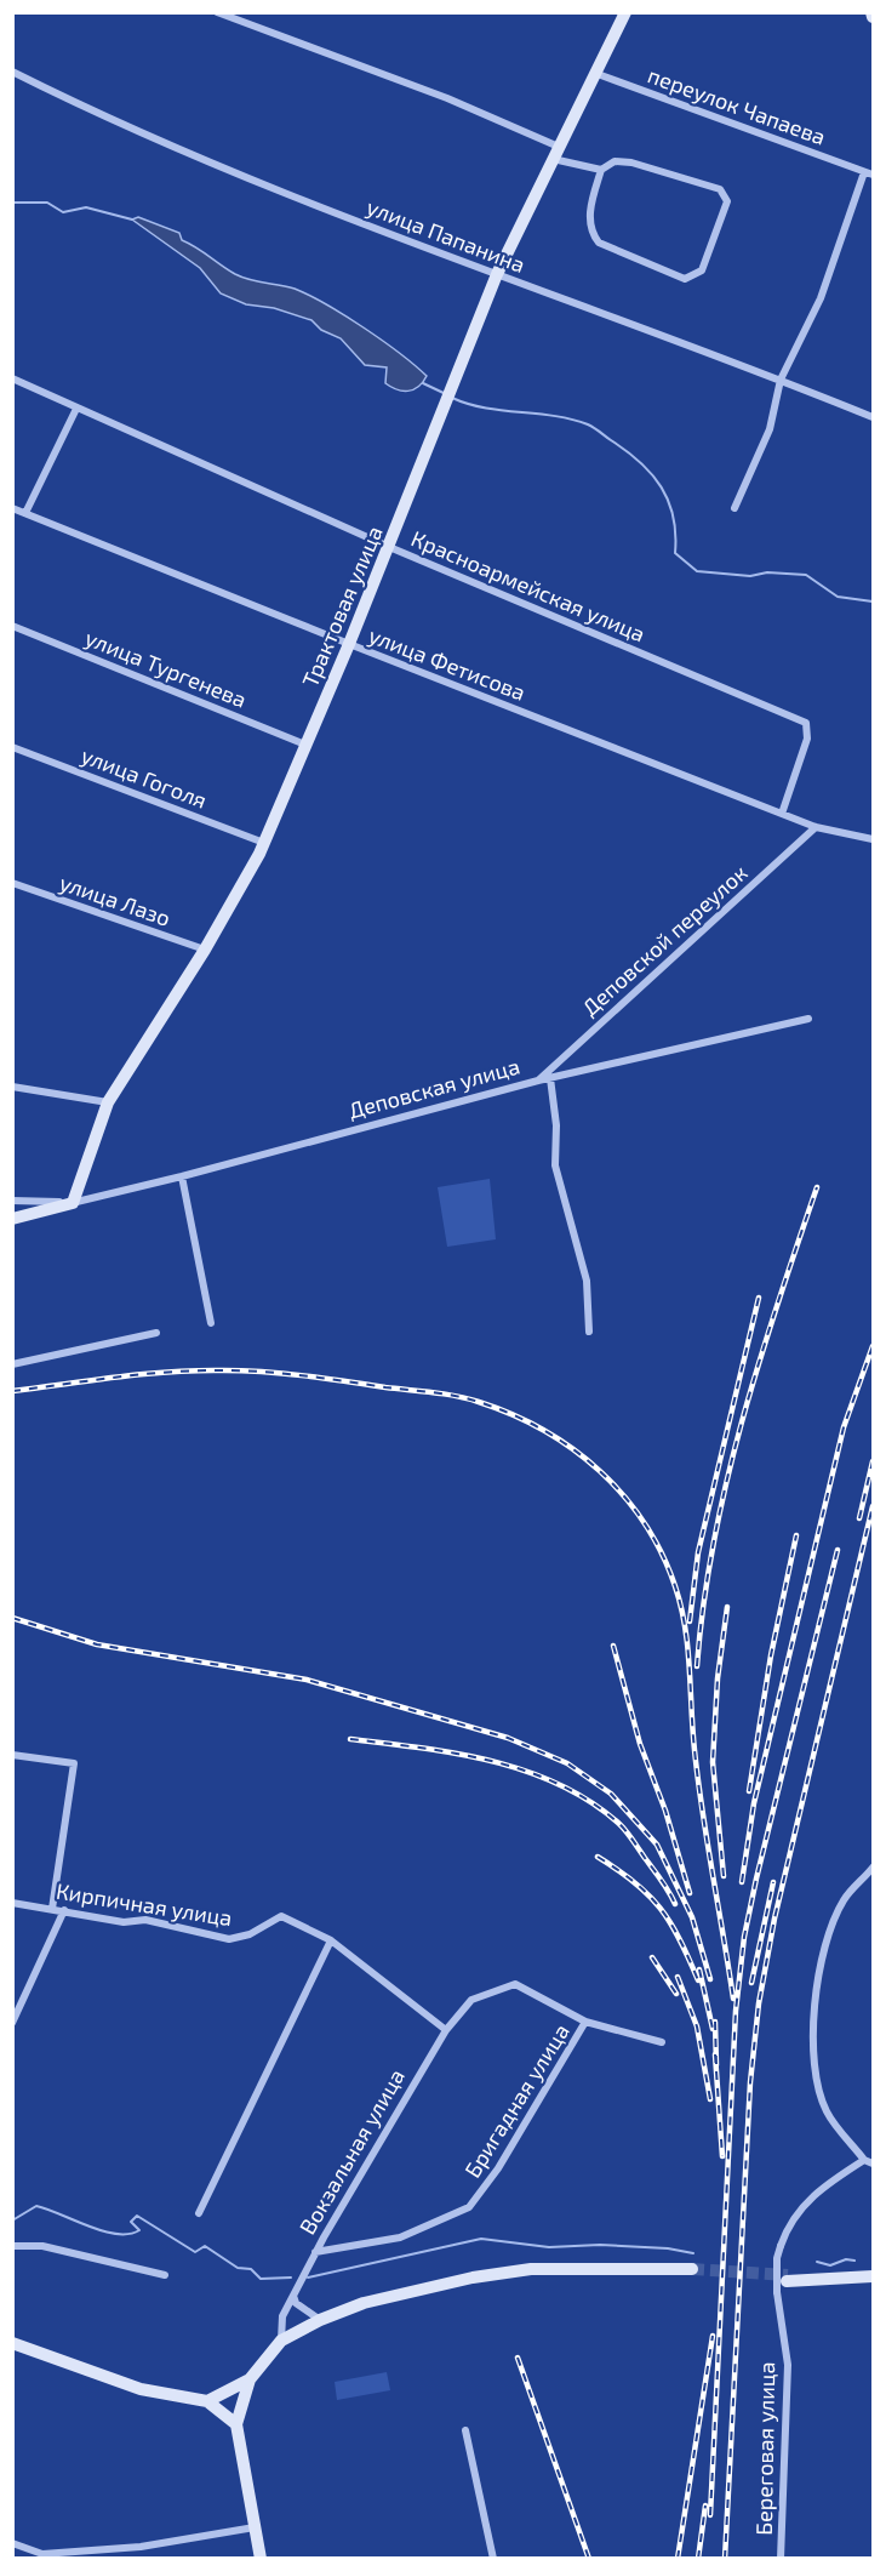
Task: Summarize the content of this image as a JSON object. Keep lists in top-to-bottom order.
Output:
{
  "streets": {
    "street": [
      "переулок Чапаева",
      "улица Папанина",
      "Красноармейская улица",
      "Трактовая улица",
      "улица Фетисова",
      "улица Тургенева",
      "улица Гоголя",
      "улица Лазо",
      "Деповской переулок",
      "Деповская улица",
      "Кирпичная улица",
      "Бригадная улица",
      "Вокзальная улица",
      "Береговая улица"
    ]
  },
  "crossings": [
    ["переулок Чапаева", "Трактовая улица"],
    ["улица Папанина", "Трактовая улица"],
    ["Красноармейская улица", "Трактовая улица"],
    ["Красноармейская улица", "улица Фетисова"],
    ["Трактовая улица", "улица Фетисова"],
    ["Трактовая улица", "улица Тургенева"],
    ["Трактовая улица", "улица Гоголя"],
    ["Трактовая улица", "улица Лазо"],
    ["Трактовая улица", "Деповская улица"],
    ["улица Фетисова", "Деповской переулок"],
    ["Деповской переулок", "Деповская улица"],
    ["Кирпичная улица", "Вокзальная улица"],
    ["Бригадная улица", "Вокзальная улица"]
  ]
}
